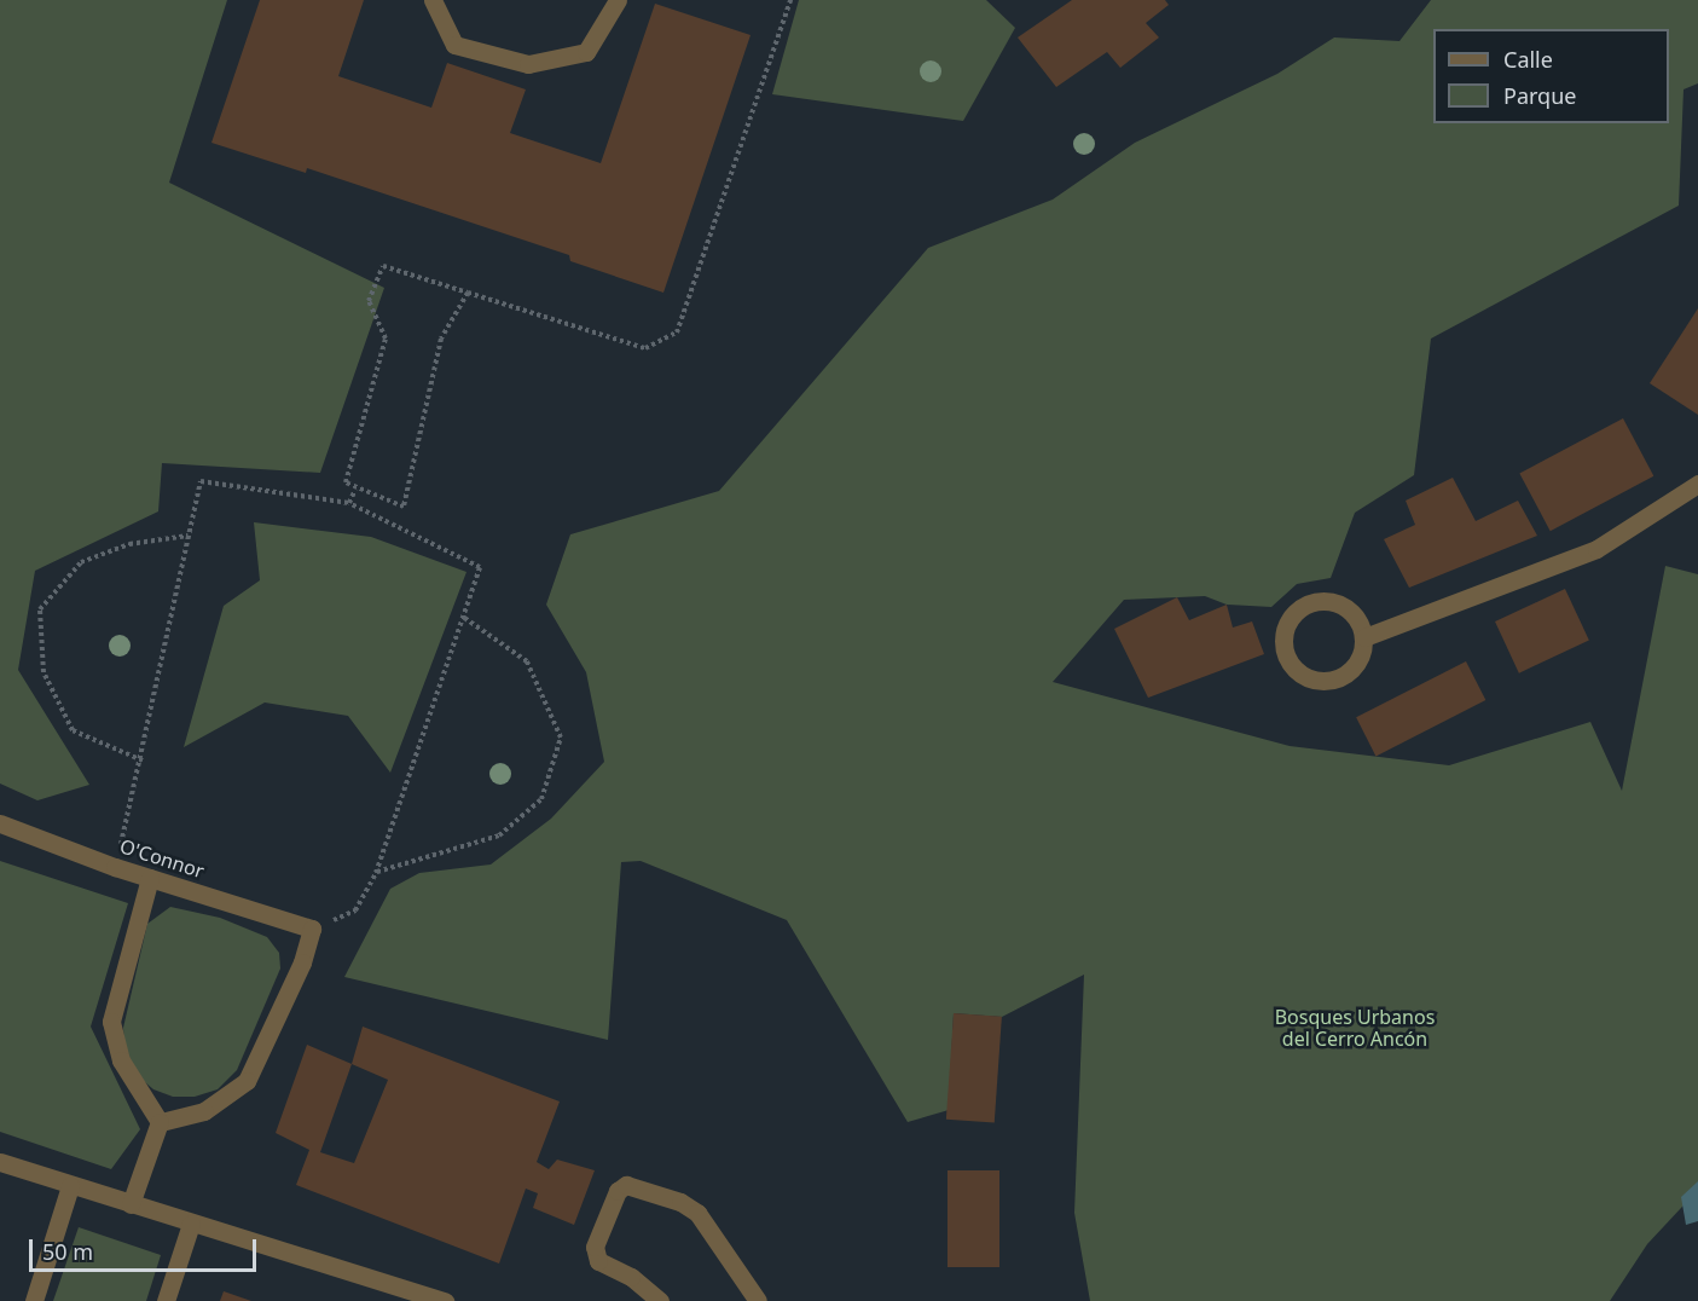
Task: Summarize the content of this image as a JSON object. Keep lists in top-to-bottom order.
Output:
{
  "streets": {
    "street": ["O'Connor"]
  },
  "parks": ["Bosques Urbanos del Cerro Ancón"],
  "legend": ["Calle", "Parque"],
  "scale_bar": "50 m"
}
